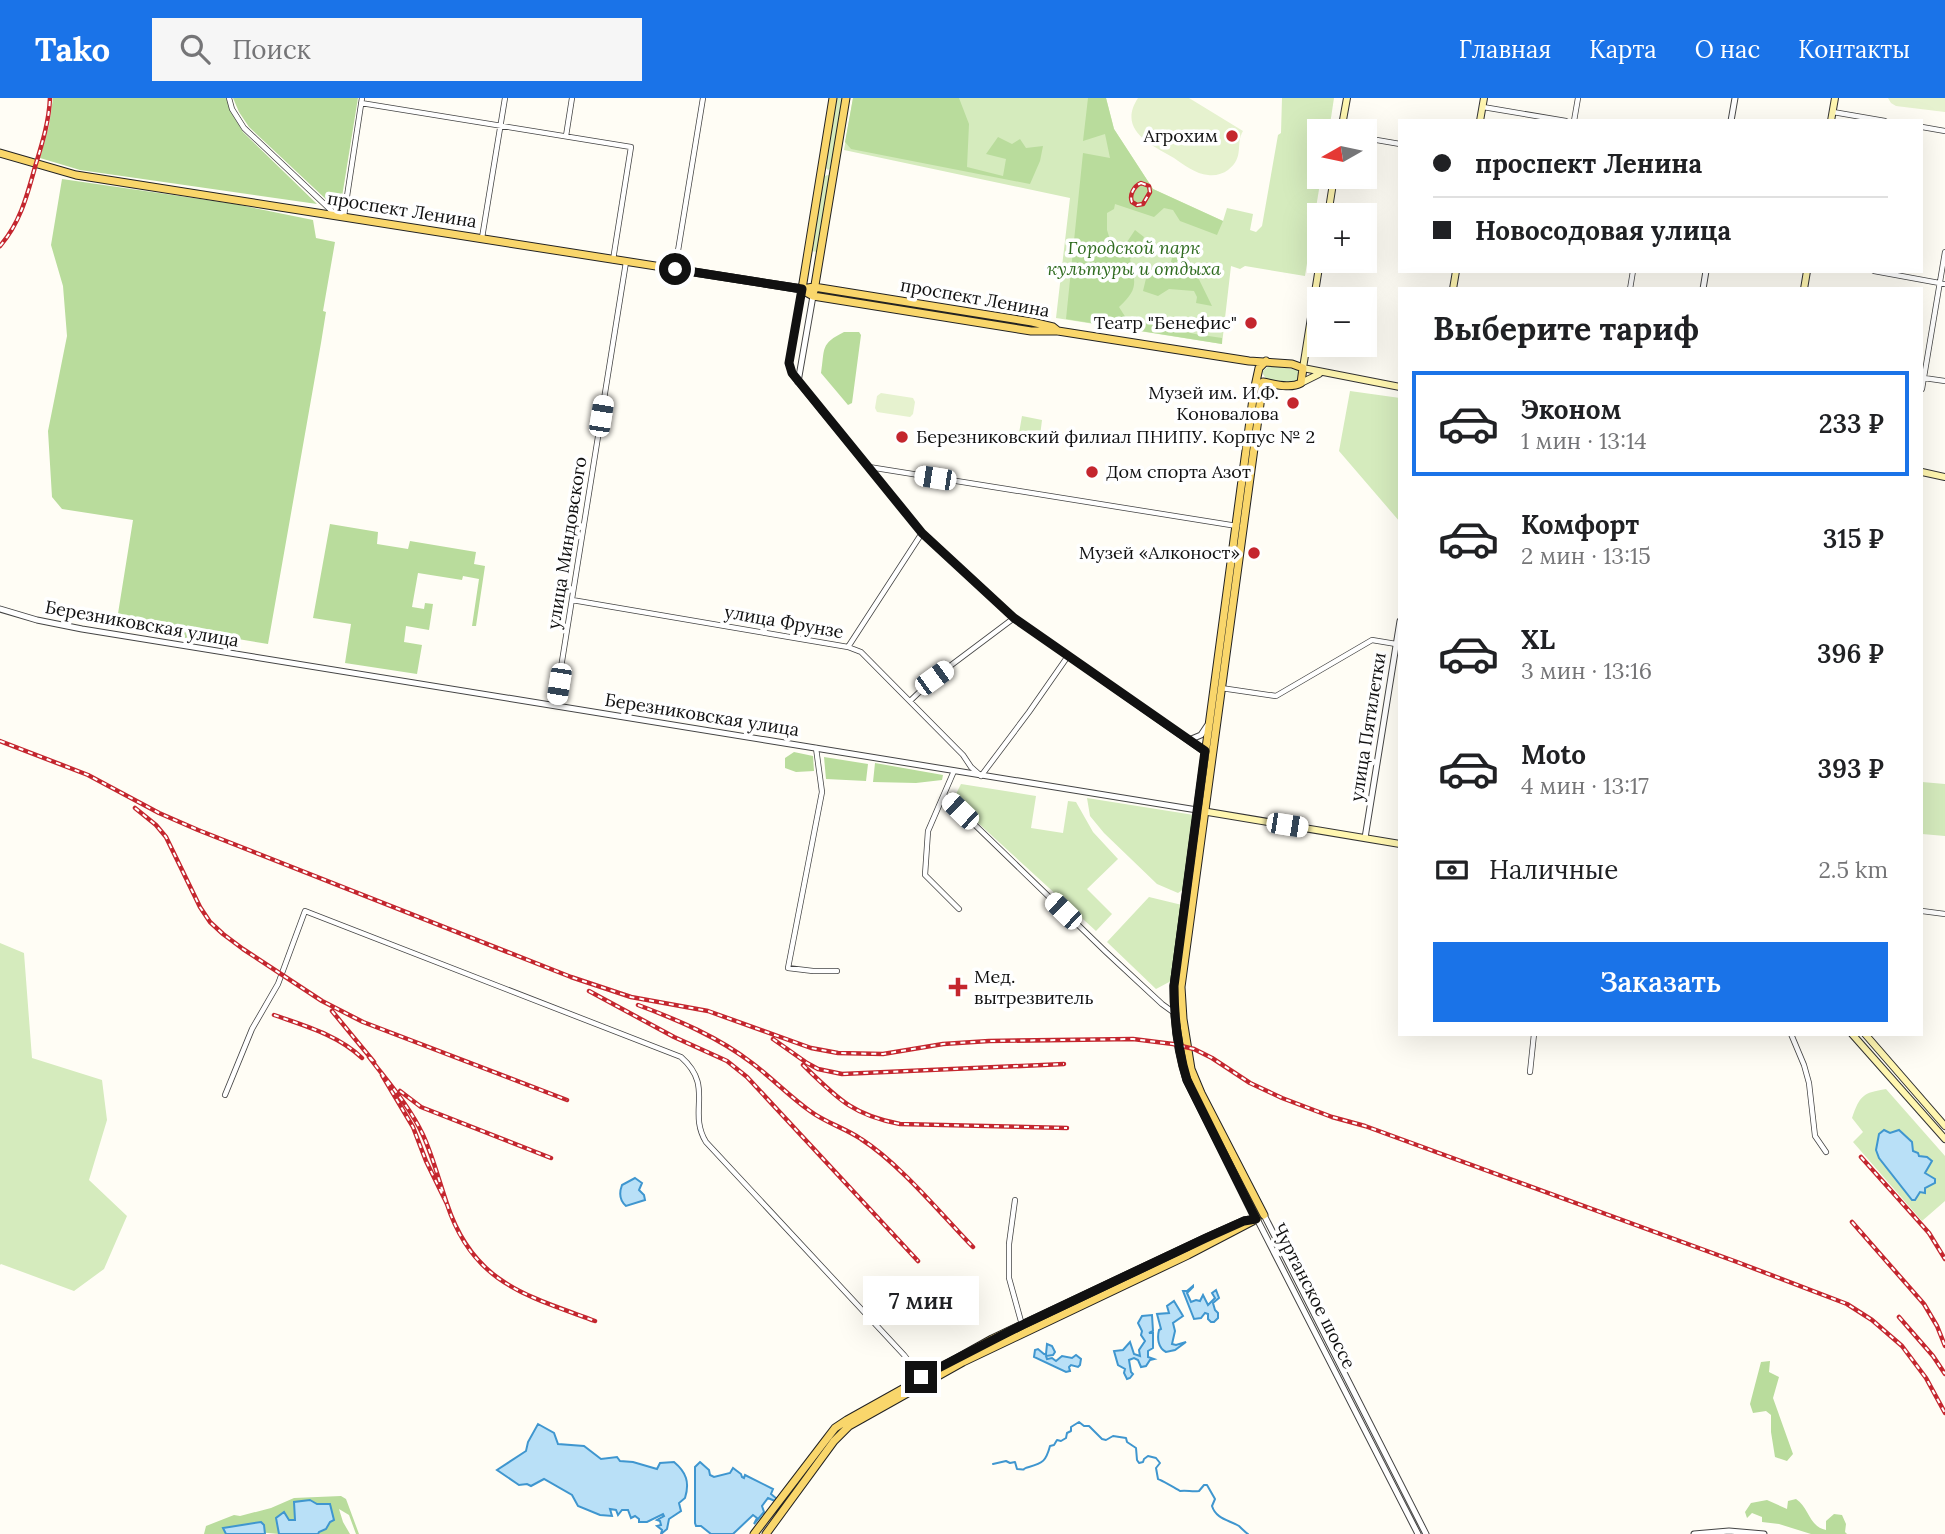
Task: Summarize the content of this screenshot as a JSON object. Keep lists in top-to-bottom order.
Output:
{
  "streets": {
    "main road": ["проспект Ленина", "Березниковская улица", "Чуртанское шоссе"],
    "street": ["улица Миндовского", "улица Фрунзе", "улица Пятилетки"]
  },
  "crossings": [
    ["проспект Ленина", "улица Миндовского"],
    ["улица Миндовского", "улица Фрунзе"],
    ["улица Миндовского", "Березниковская улица"],
    ["улица Фрунзе", "Березниковская улица"],
    ["Березниковская улица", "улица Пятилетки"],
    ["Березниковская улица", "Чуртанское шоссе"]
  ],
  "parks": ["Городской парк культуры и отдыха"],
  "places": {
    "other": [
      "Агрохим",
      "Театр \"Бенефис\"",
      "Музей им. И.Ф. Коновалова",
      "Березниковский филиал ПНИПУ. Корпус № 2",
      "Дом спорта Азот",
      "Музей «Алконост»"
    ],
    "health": ["Мед. вытрезвитель"]
  },
  "north": "left",
  "page": {
    "header": "Tako",
    "search": "Поиск",
    "nav": [
      "Главная",
      "Карта",
      "О нас",
      "Контакты"
    ],
    "map_buttons": ["+", "−"],
    "banner": ["проспект Ленина", "Новосодовая улица"],
    "heading": "Выберите тариф",
    "list": [
      {
        "name": "Эконом",
        "note": "1 мин · 13:14",
        "value": "233 ₽"
      },
      {
        "name": "Комфорт",
        "note": "2 мин · 13:15",
        "value": "315 ₽"
      },
      {
        "name": "XL",
        "note": "3 мин · 13:16",
        "value": "396 ₽"
      },
      {
        "name": "Moto",
        "note": "4 мин · 13:17",
        "value": "393 ₽"
      }
    ],
    "pay": ["Наличные", "2.5 km"],
    "buttons": "Заказать",
    "bubble": "7 мин"
  }
}
